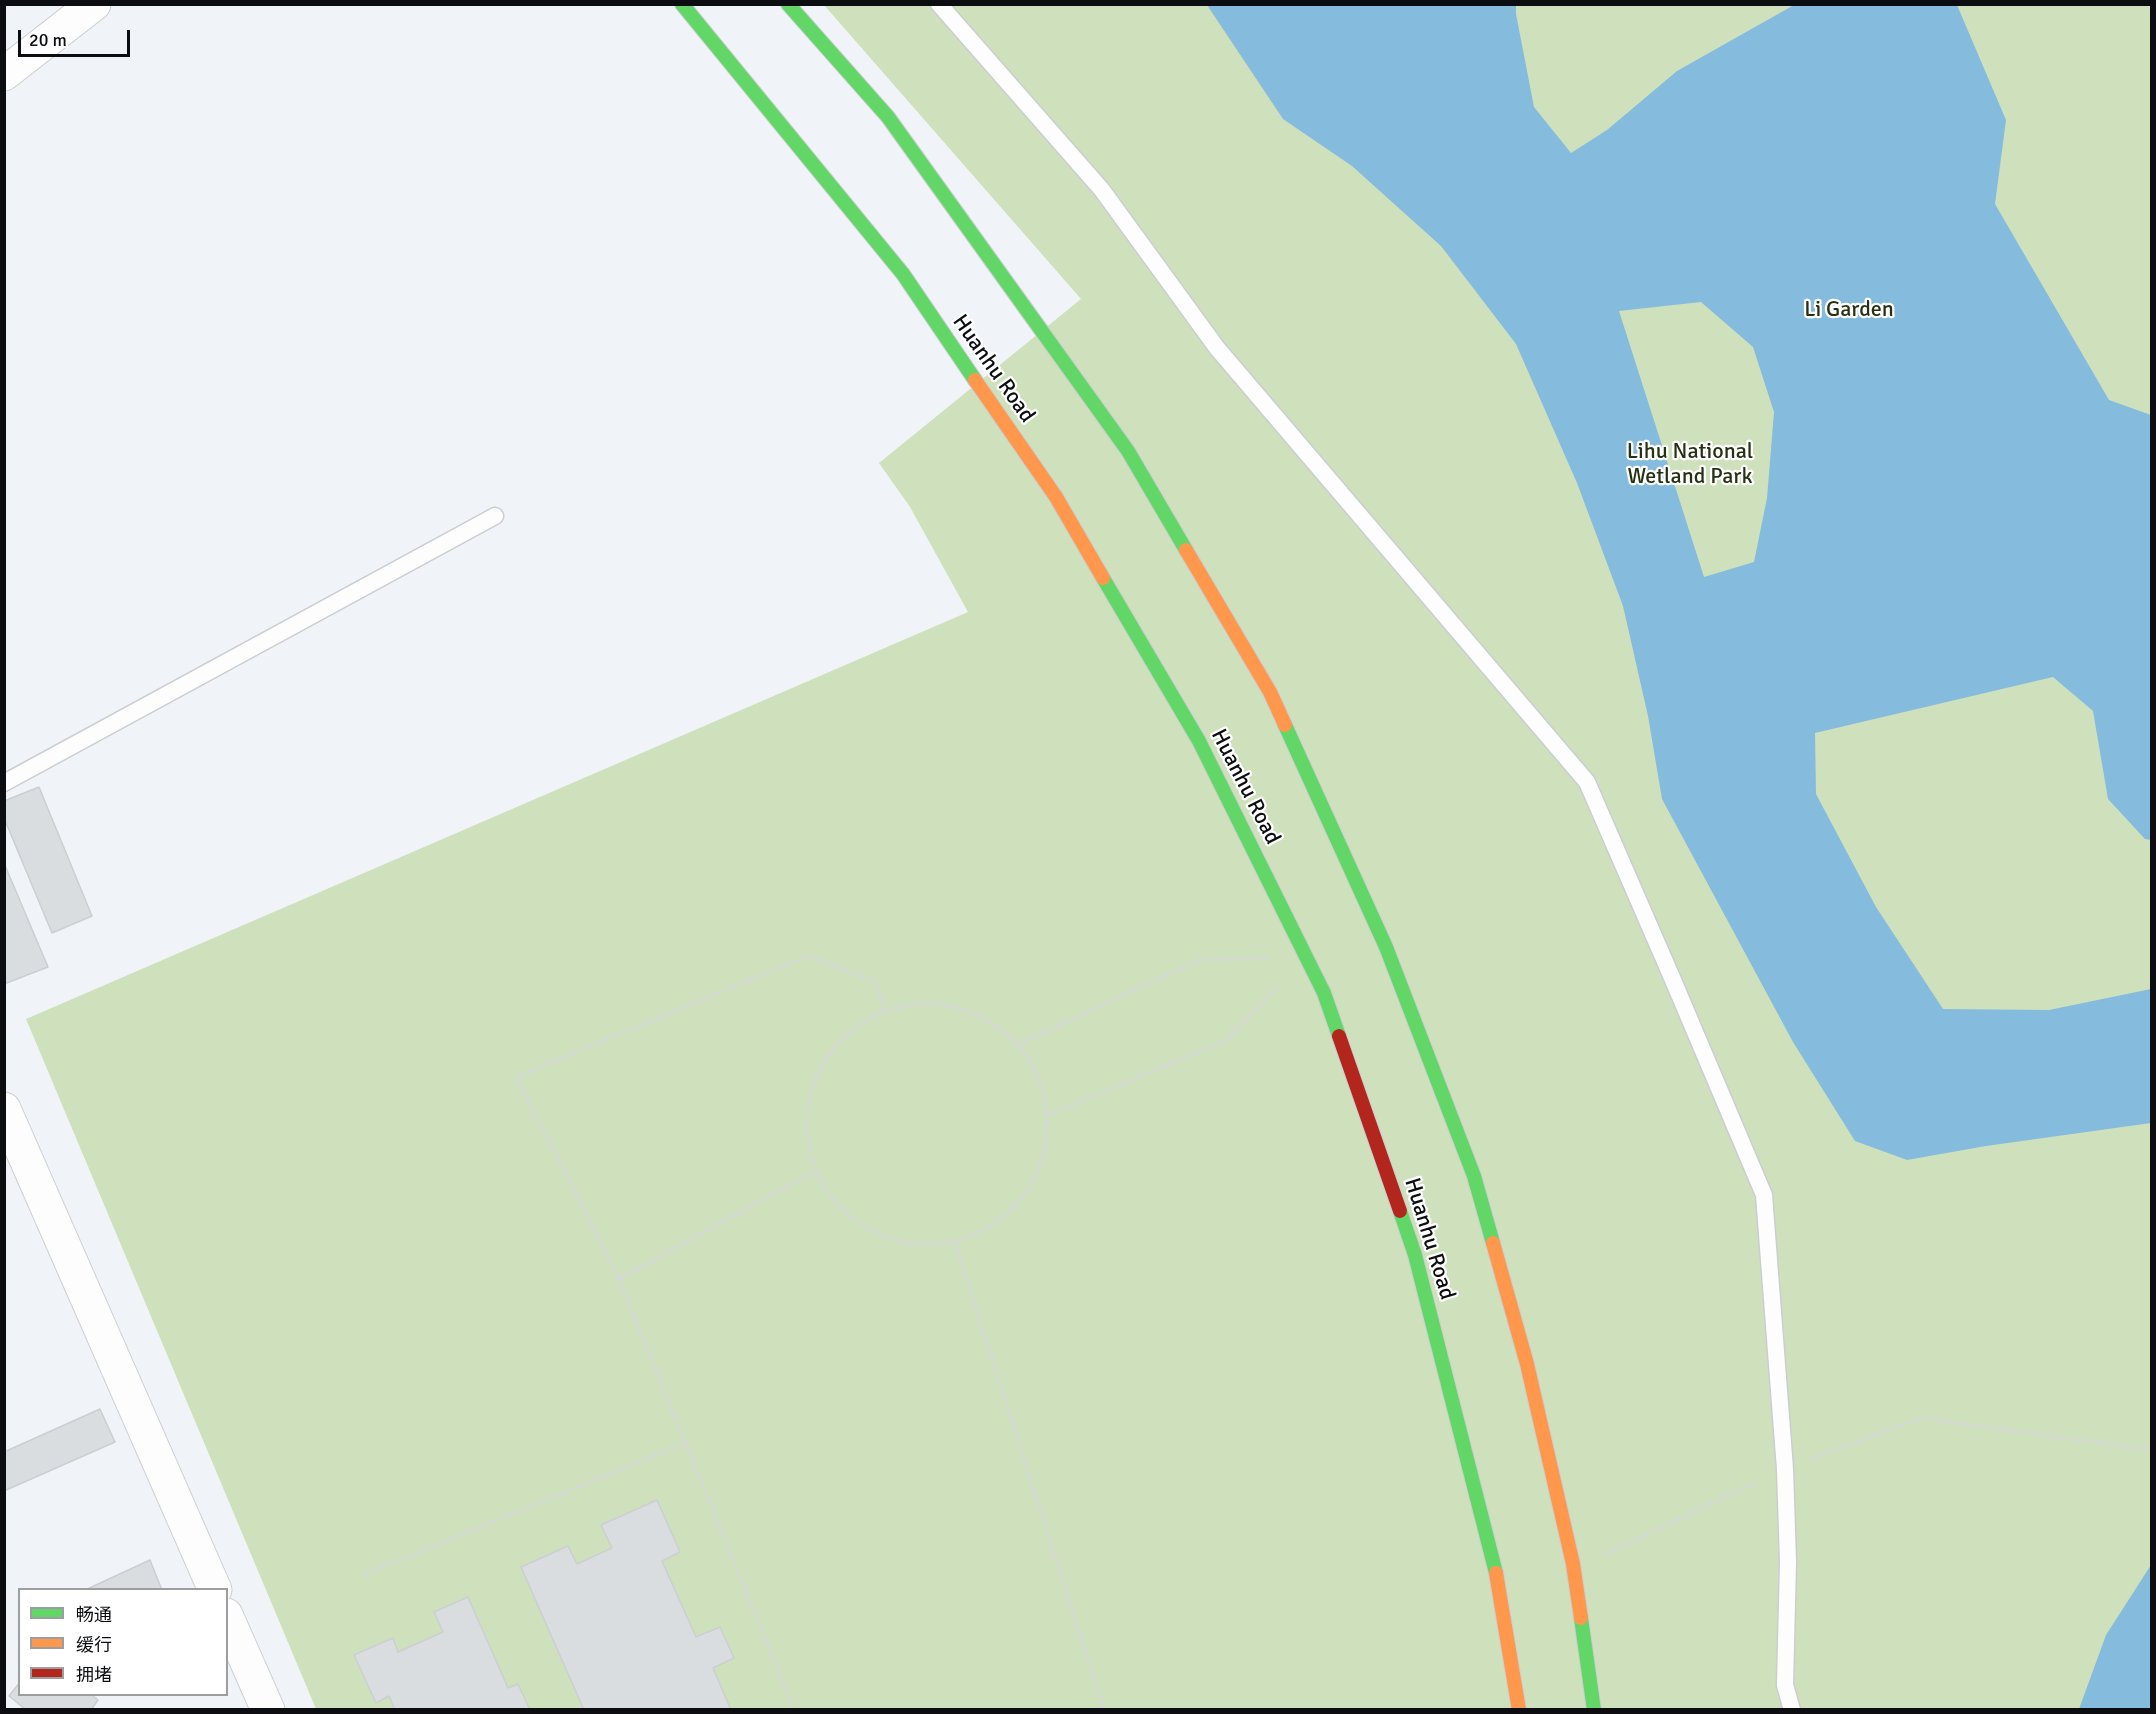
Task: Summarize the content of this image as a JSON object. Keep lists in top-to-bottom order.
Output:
{
  "streets": {
    "main road": ["Huanhu Road"]
  },
  "parks": ["Li Garden", "Lihu National Wetland Park"],
  "legend": ["畅通", "缓行", "拥堵"],
  "scale_bar": "20 m"
}
